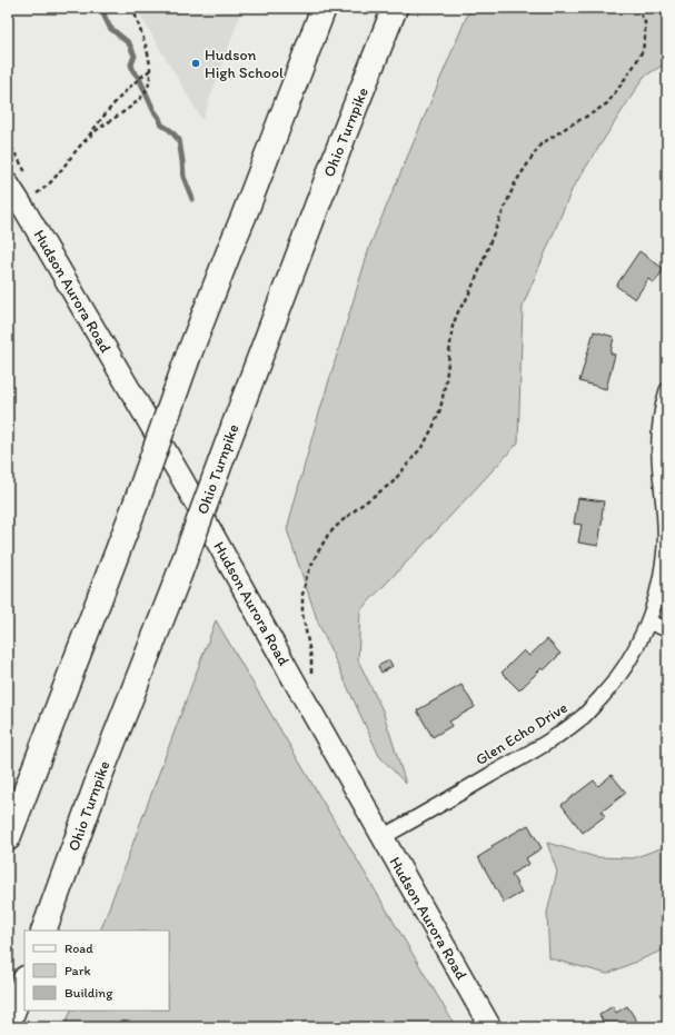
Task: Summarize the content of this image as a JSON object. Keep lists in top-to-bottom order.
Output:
{
  "streets": {
    "highway": ["Ohio Turnpike"],
    "street": ["Hudson Aurora Road", "Glen Echo Drive"]
  },
  "crossings": [
    ["Hudson Aurora Road", "Glen Echo Drive"]
  ],
  "places": ["Hudson High School"],
  "legend": ["Road", "Park", "Building"]
}
